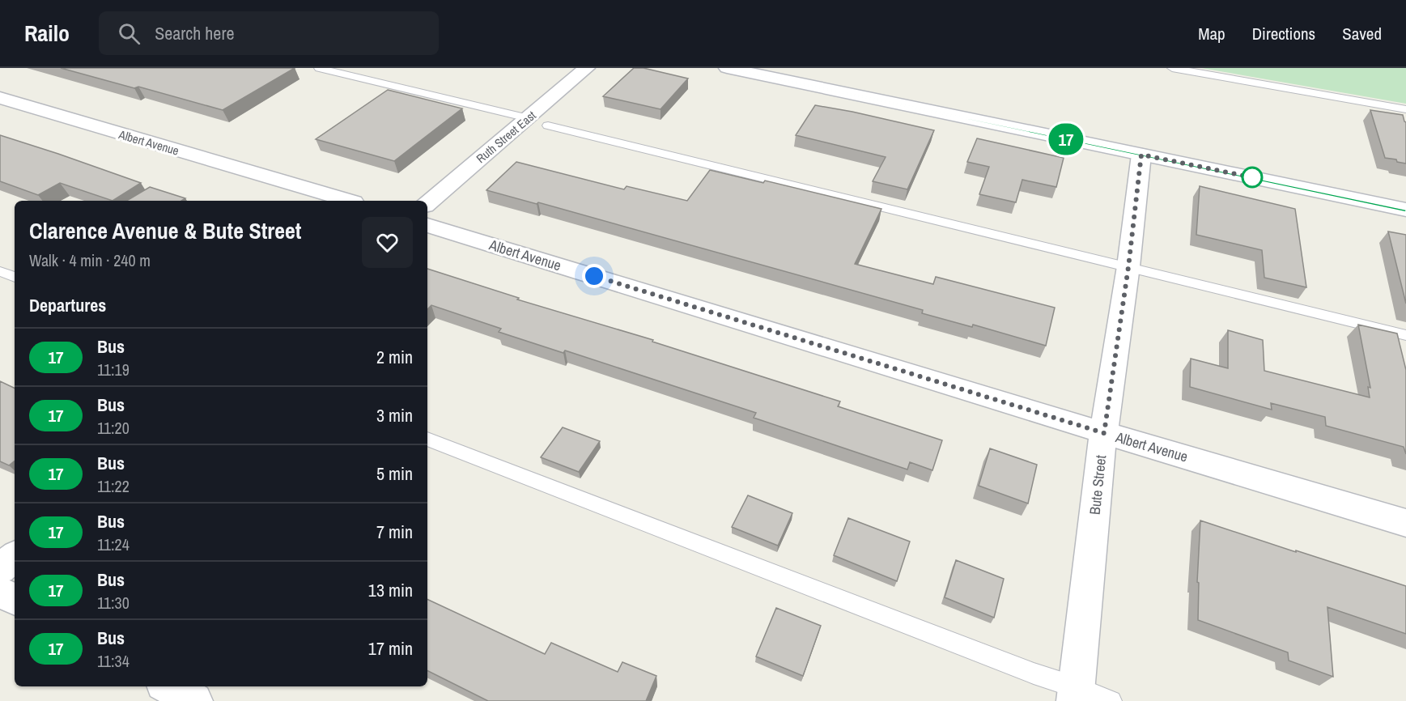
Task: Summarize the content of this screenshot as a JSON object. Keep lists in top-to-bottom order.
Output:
{
  "streets": {
    "street": ["Ruth Street East", "Albert Avenue", "Bute Street"]
  },
  "crossings": [
    ["Albert Avenue", "Bute Street"]
  ],
  "lines": ["bus line 17"],
  "page": {
    "header": "Railo",
    "search": "Search here",
    "nav": ["Map", "Directions", "Saved"],
    "on_map": "17",
    "heading": [
      ["Clarence Avenue & Bute Street", "Walk · 4 min · 240 m"],
      "Departures"
    ],
    "list": [
      {
        "mark": "17",
        "name": "Bus",
        "note": "11:19",
        "value": "2 min"
      },
      {
        "mark": "17",
        "name": "Bus",
        "note": "11:20",
        "value": "3 min"
      },
      {
        "mark": "17",
        "name": "Bus",
        "note": "11:22",
        "value": "5 min"
      },
      {
        "mark": "17",
        "name": "Bus",
        "note": "11:24",
        "value": "7 min"
      },
      {
        "mark": "17",
        "name": "Bus",
        "note": "11:30",
        "value": "13 min"
      },
      {
        "mark": "17",
        "name": "Bus",
        "note": "11:34",
        "value": "17 min"
      }
    ]
  }
}
